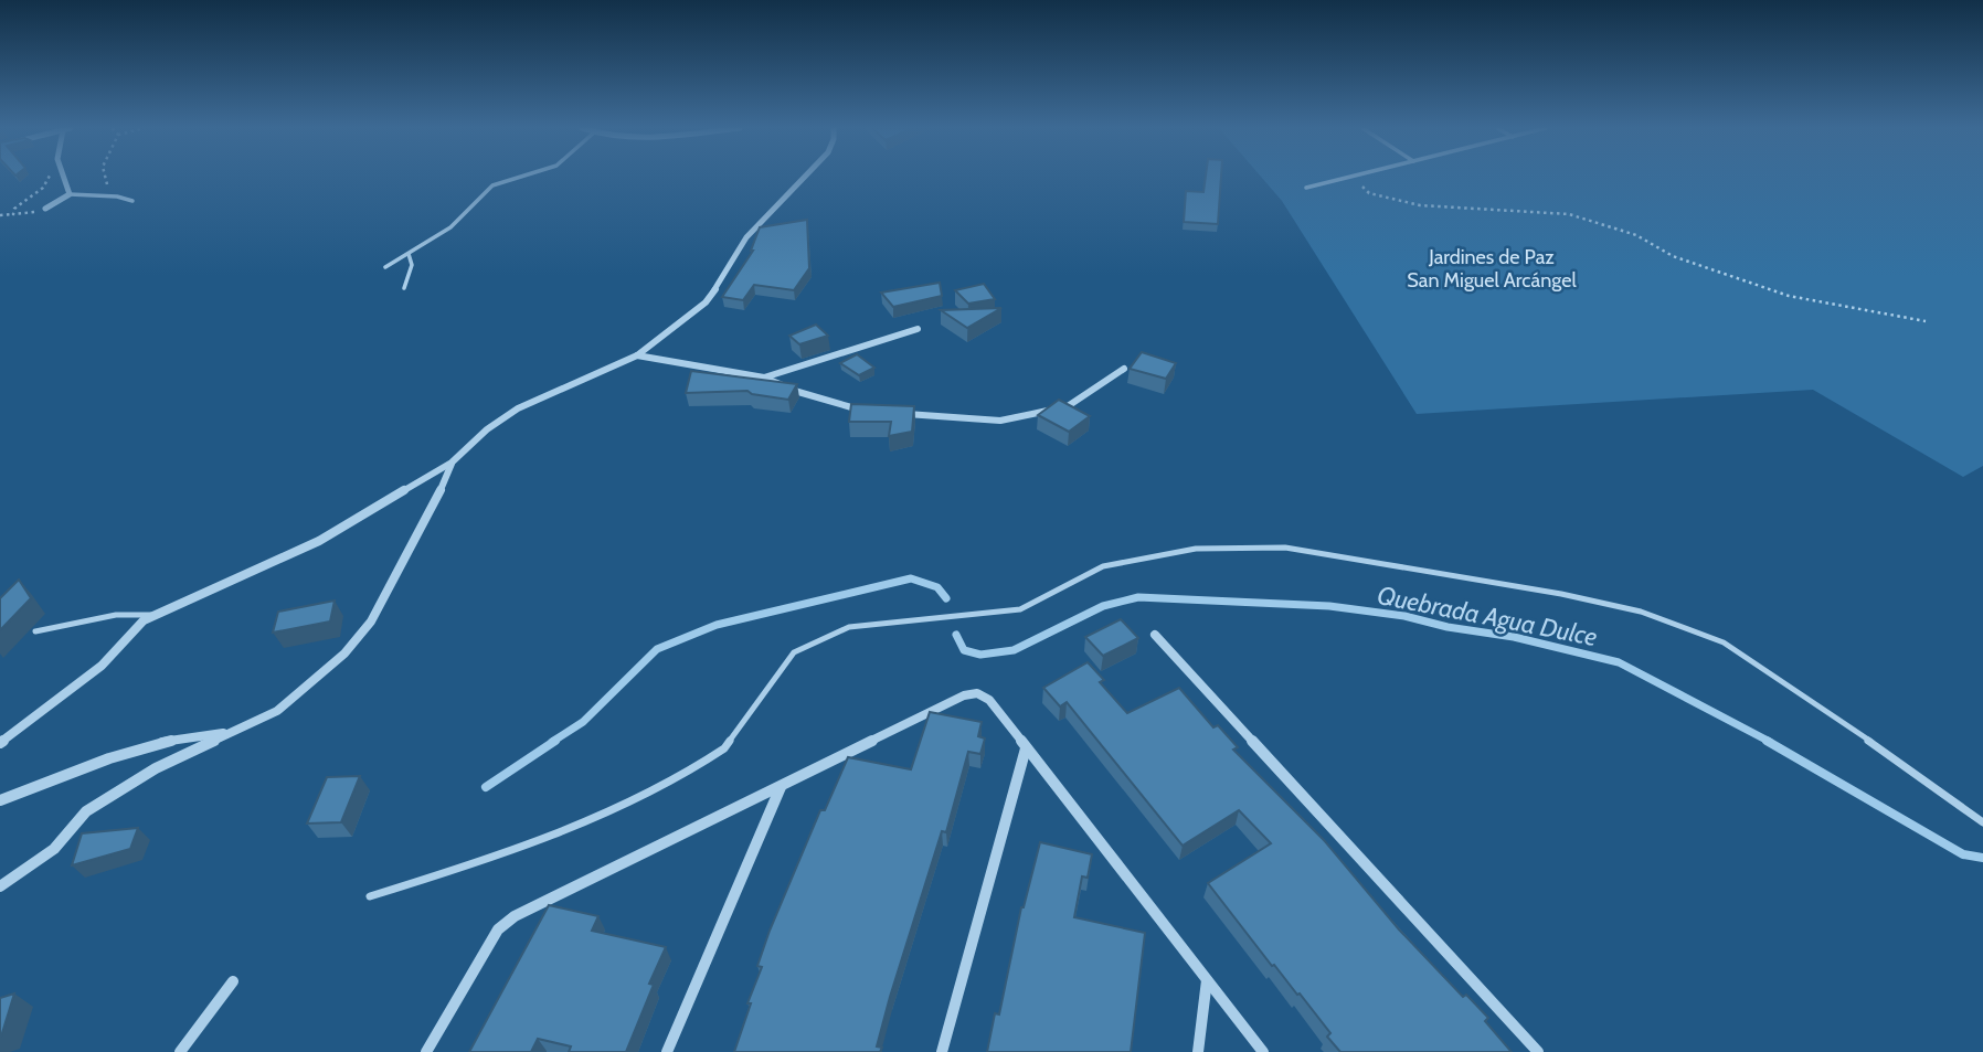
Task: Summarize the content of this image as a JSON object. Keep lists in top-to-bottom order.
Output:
{
  "water": ["Quebrada Agua Dulce"],
  "parks": ["Jardines de Paz San Miguel Arcángel"]
}
